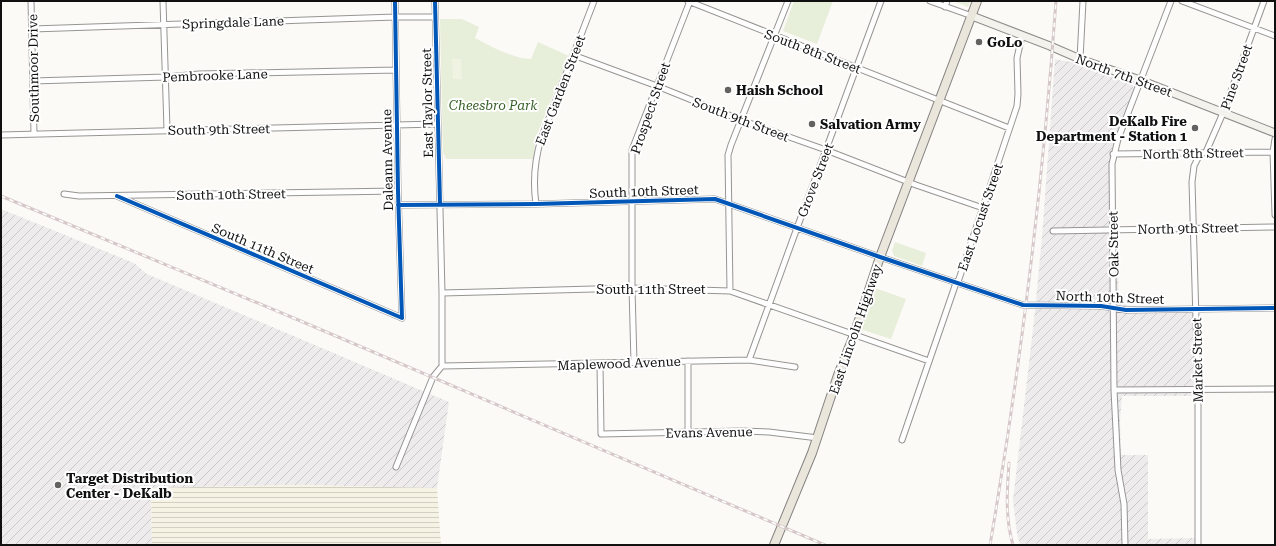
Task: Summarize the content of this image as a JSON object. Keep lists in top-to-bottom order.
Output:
{
  "streets": {
    "main road": ["East Lincoln Highway"],
    "street": [
      "Springdale Lane",
      "South 8th Street",
      "Southmoor Drive",
      "Pembrooke Lane",
      "North 7th Street",
      "Pine Street",
      "East Garden Street",
      "East Taylor Street",
      "Prospect Street",
      "South 9th Street",
      "North 8th Street",
      "Daleann Avenue",
      "Grove Street",
      "South 10th Street",
      "East Locust Street",
      "North 9th Street",
      "Oak Street",
      "South 11th Street",
      "North 10th Street",
      "Market Street",
      "Maplewood Avenue",
      "Evans Avenue"
    ]
  },
  "crossings": [
    ["Springdale Lane", "Southmoor Drive"],
    ["Springdale Lane", "East Taylor Street"],
    ["Springdale Lane", "Daleann Avenue"],
    ["South 8th Street", "Prospect Street"],
    ["South 8th Street", "Grove Street"],
    ["South 8th Street", "East Lincoln Highway"],
    ["Southmoor Drive", "Pembrooke Lane"],
    ["Southmoor Drive", "South 9th Street"],
    ["Pembrooke Lane", "Daleann Avenue"],
    ["North 7th Street", "Pine Street"],
    ["North 7th Street", "East Locust Street"],
    ["North 7th Street", "Oak Street"],
    ["North 7th Street", "East Lincoln Highway"],
    ["Pine Street", "North 8th Street"],
    ["East Garden Street", "South 9th Street"],
    ["East Garden Street", "South 10th Street"],
    ["East Taylor Street", "South 9th Street"],
    ["East Taylor Street", "South 10th Street"],
    ["East Taylor Street", "South 11th Street"],
    ["East Taylor Street", "Maplewood Avenue"],
    ["Prospect Street", "South 9th Street"],
    ["Prospect Street", "South 10th Street"],
    ["Prospect Street", "South 11th Street"],
    ["Prospect Street", "Maplewood Avenue"],
    ["South 9th Street", "Daleann Avenue"],
    ["South 9th Street", "Grove Street"],
    ["South 9th Street", "East Lincoln Highway"],
    ["North 8th Street", "Oak Street"],
    ["North 8th Street", "Market Street"],
    ["Daleann Avenue", "South 10th Street"],
    ["Daleann Avenue", "South 11th Street"],
    ["Grove Street", "South 10th Street"],
    ["Grove Street", "South 11th Street"],
    ["Grove Street", "Maplewood Avenue"],
    ["South 10th Street", "South 11th Street"],
    ["South 10th Street", "North 10th Street"],
    ["South 10th Street", "East Lincoln Highway"],
    ["East Locust Street", "South 11th Street"],
    ["East Locust Street", "North 10th Street"],
    ["North 9th Street", "Oak Street"],
    ["North 9th Street", "Market Street"],
    ["Oak Street", "North 10th Street"],
    ["South 11th Street", "East Lincoln Highway"],
    ["North 10th Street", "East Lincoln Highway"],
    ["North 10th Street", "Market Street"],
    ["East Lincoln Highway", "Evans Avenue"],
    ["Maplewood Avenue", "Evans Avenue"]
  ],
  "parks": ["Cheesbro Park"],
  "places": [
    "GoLo",
    "Haish School",
    "Salvation Army",
    "DeKalb Fire Department - Station 1",
    "Target Distribution Center - DeKalb"
  ]
}
